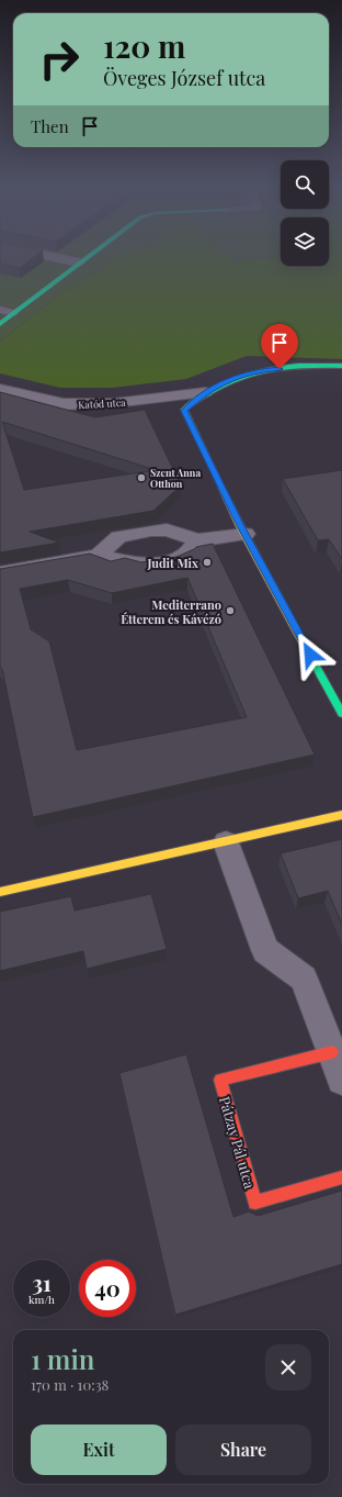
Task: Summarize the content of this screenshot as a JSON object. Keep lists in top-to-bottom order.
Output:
{
  "streets": {
    "street": ["Katód utca", "Pátzay Pál utca"]
  },
  "places": ["Szent Anna Otthon", "Judit Mix", "Mediterrano Étterem és Kávézó"],
  "page": {
    "turn": ["120 m", "Öveges József utca"],
    "then": "Then",
    "speed": "31 km/h",
    "limit": "40",
    "heading": ["1 min", "170 m · 10:38"],
    "buttons": ["Exit", "Share"]
  }
}
